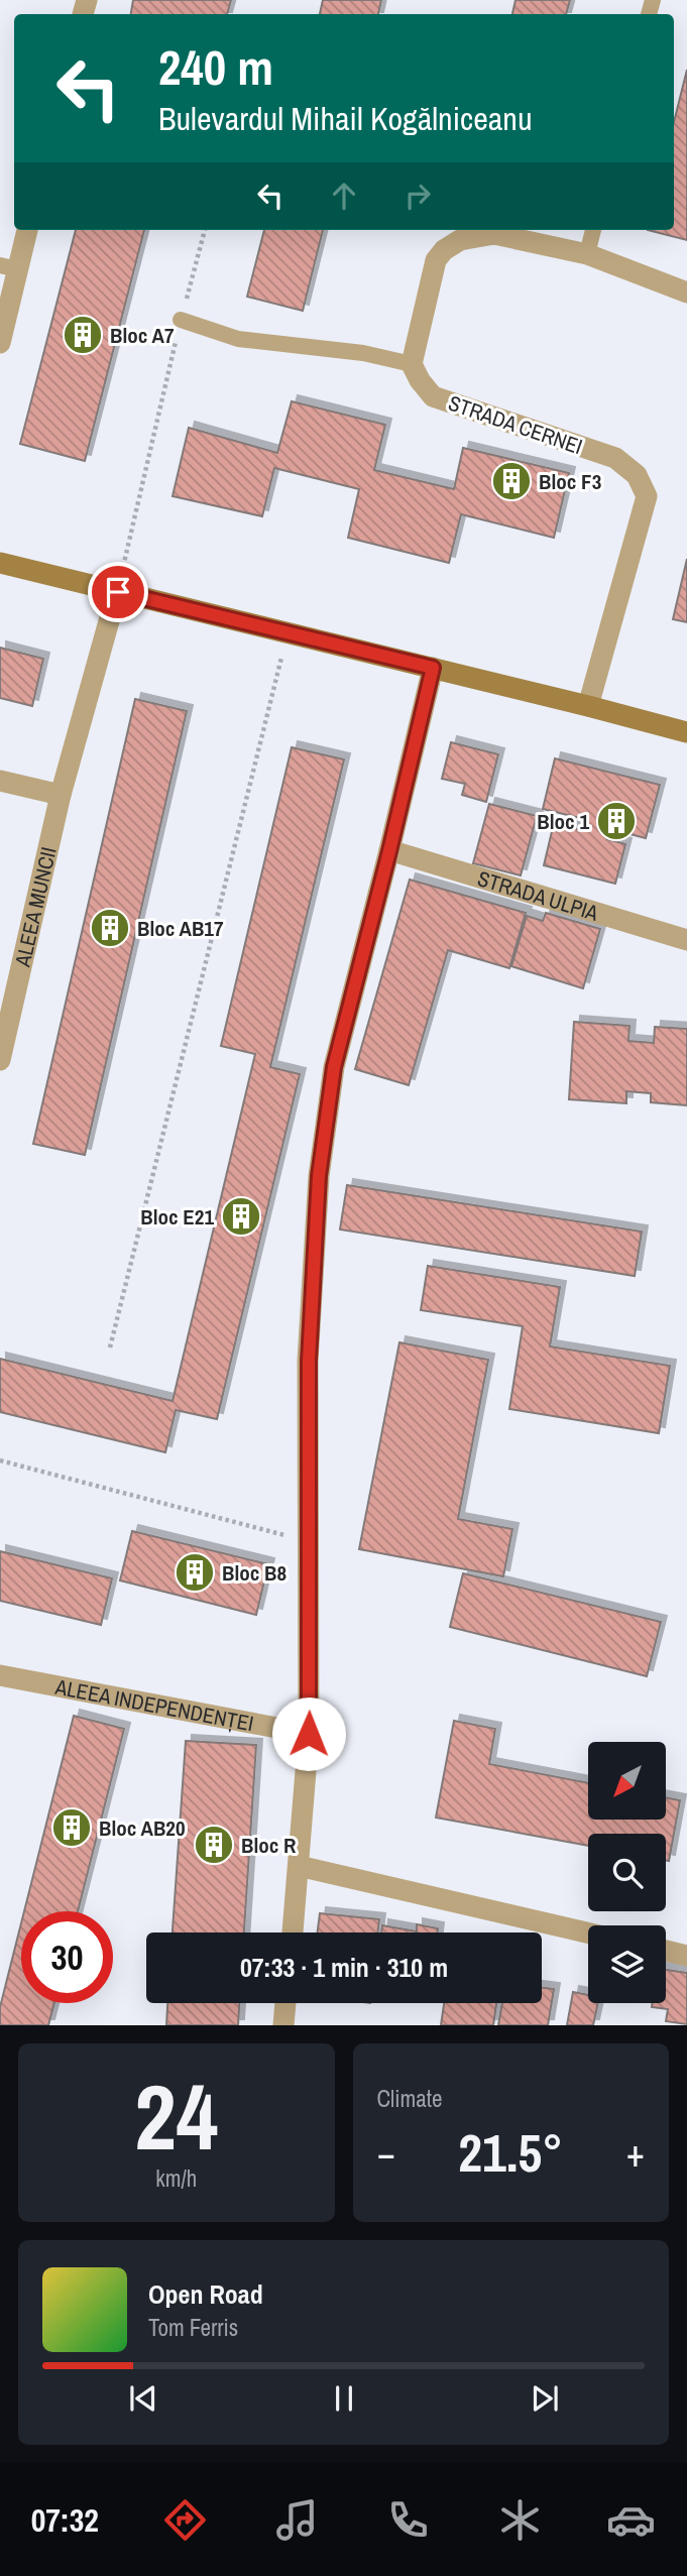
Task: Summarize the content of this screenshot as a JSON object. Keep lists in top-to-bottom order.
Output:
{
  "streets": {
    "street": [
      "STRADA CERNEI",
      "STRADA ULPIA",
      "ALEEA MUNCII",
      "ALEEA INDEPENDENȚEI"
    ]
  },
  "places": {
    "building": [
      "Bloc A7",
      "Bloc F3",
      "Bloc 1",
      "Bloc AB17",
      "Bloc E21",
      "Bloc B8",
      "Bloc AB20",
      "Bloc R"
    ]
  },
  "north": "bottom left",
  "page": {
    "turn": ["240 m", "Bulevardul Mihail Kogălniceanu"],
    "limit": "30",
    "trip": "07:33 · 1 min · 310 m",
    "tile": [
      ["24", "km/h"],
      "Climate"
    ],
    "heat": ["−", "21.5°", "+"],
    "song": ["Open Road", "Tom Ferris"],
    "tabs": "07:32"
  }
}
